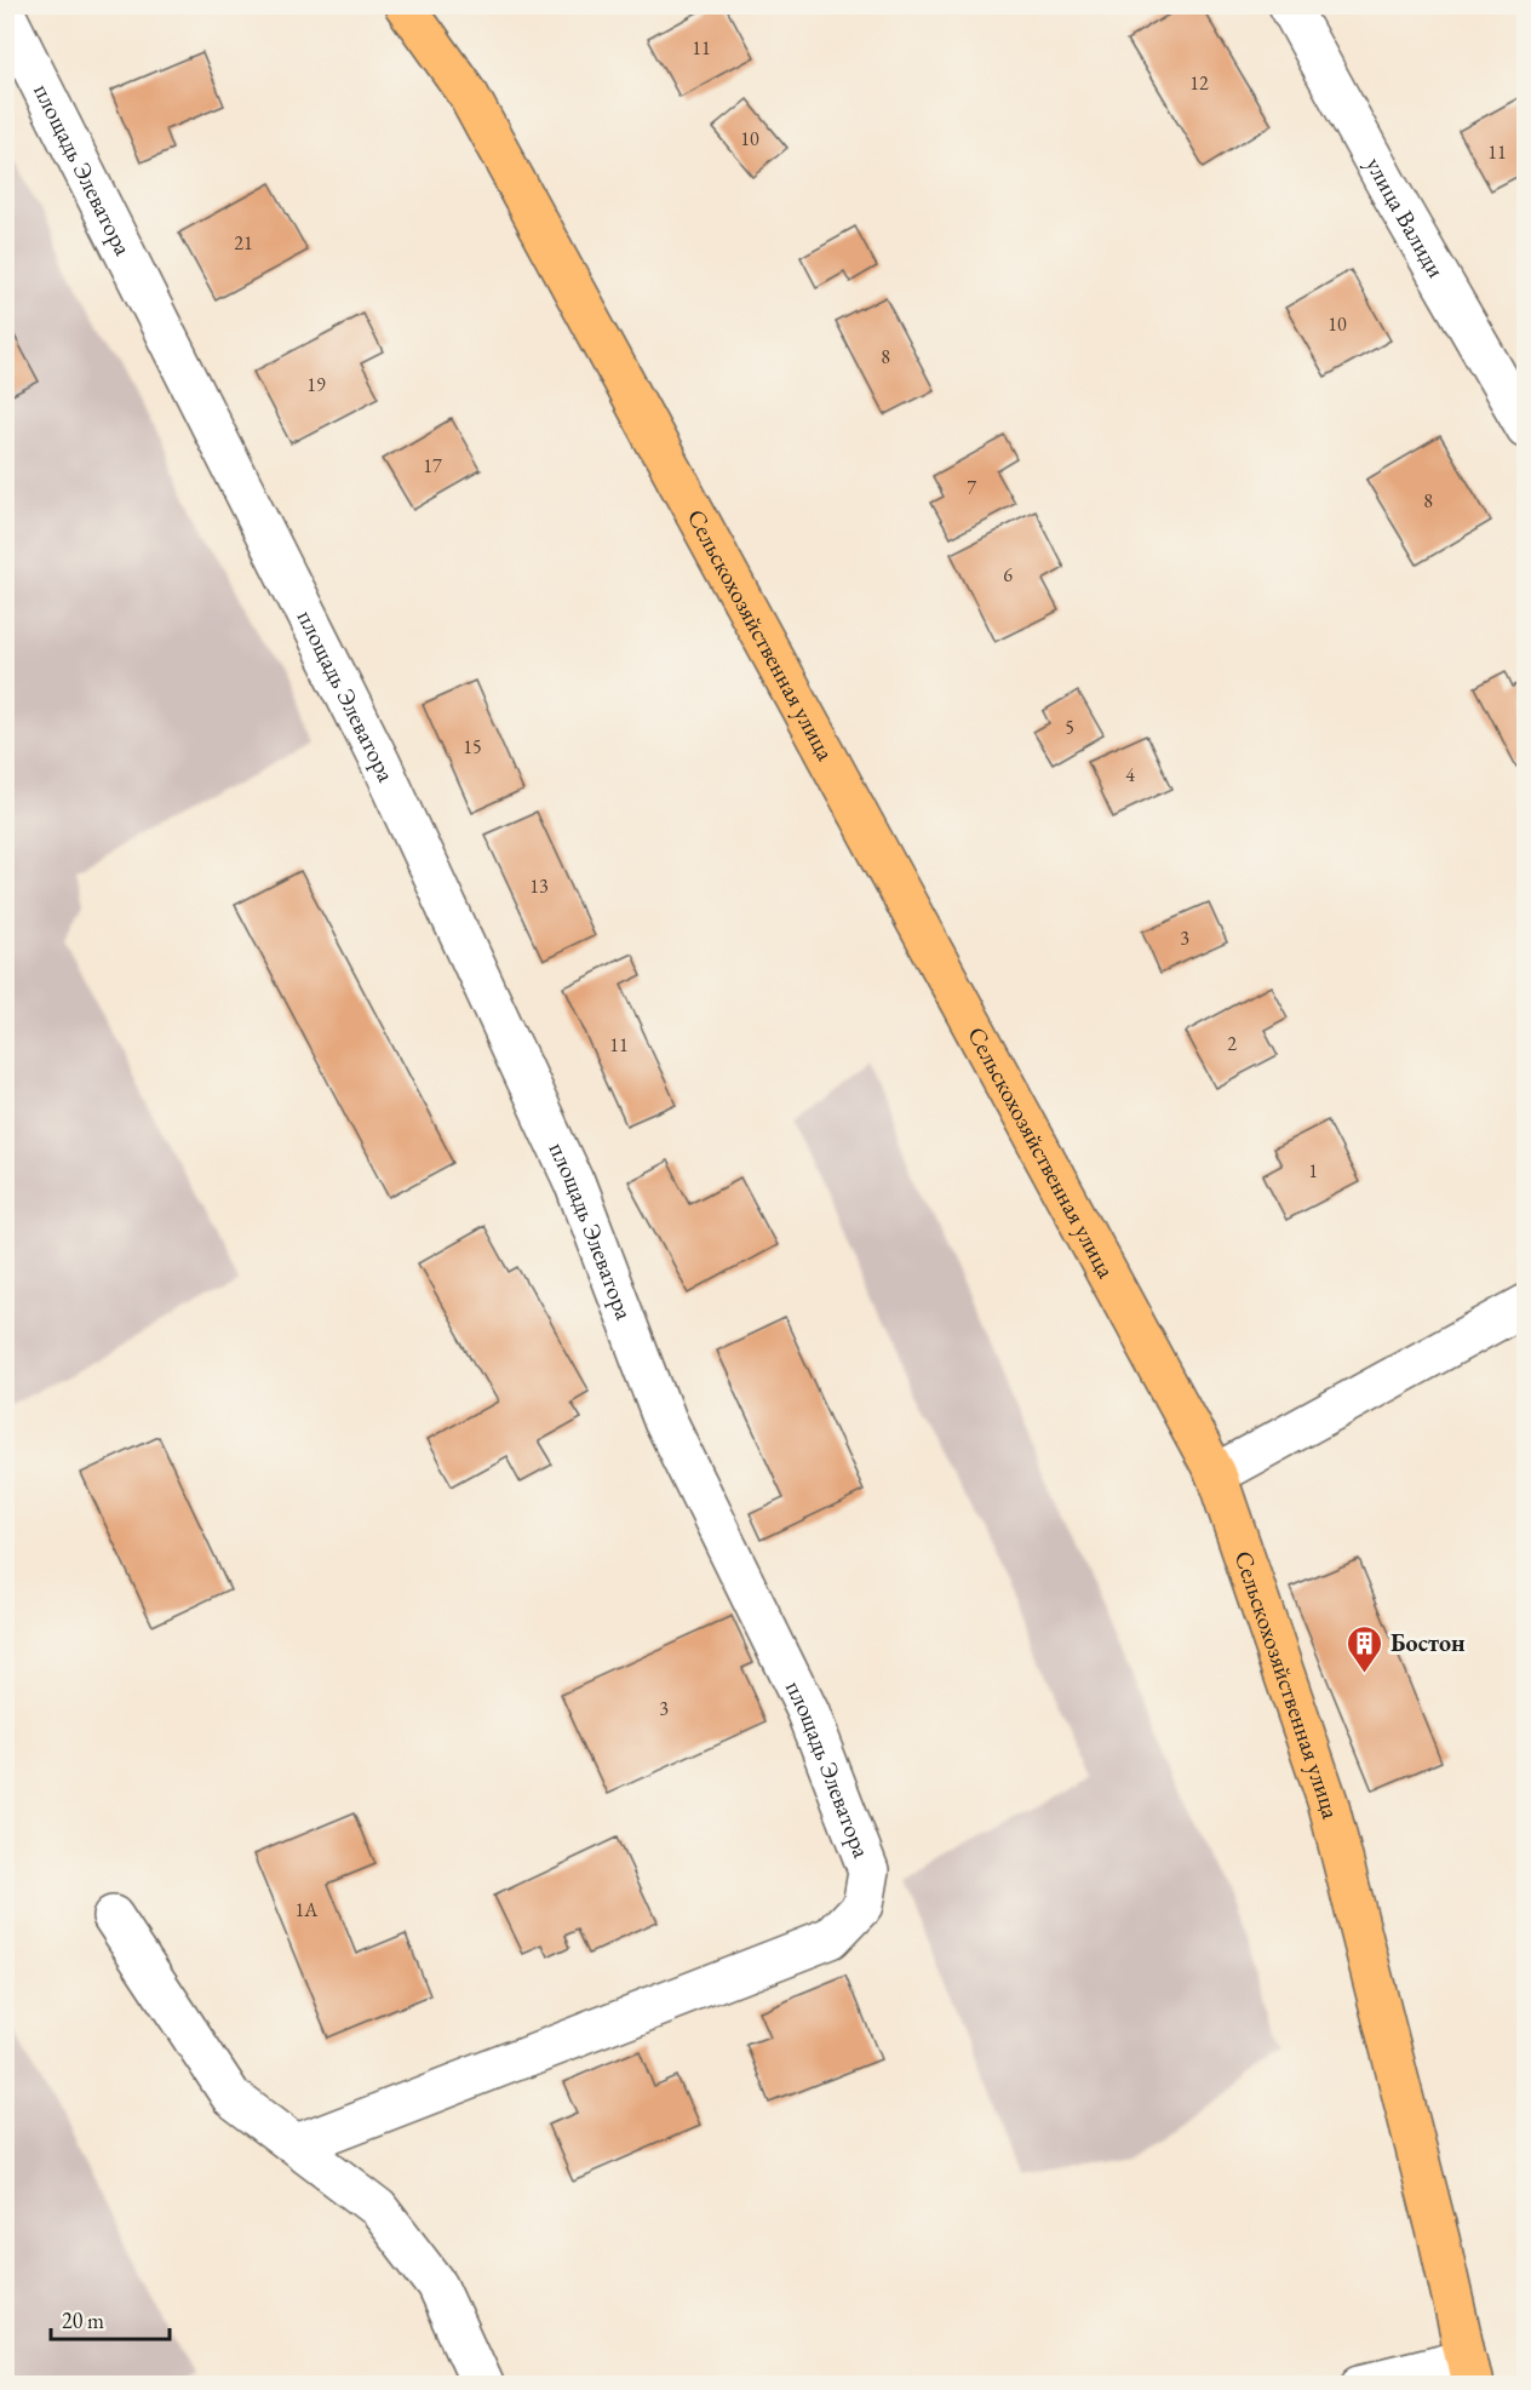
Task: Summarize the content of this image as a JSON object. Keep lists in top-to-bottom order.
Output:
{
  "streets": {
    "main road": ["Сельскохозяйственная улица"],
    "street": ["площадь Элеватора", "улица Валиди"]
  },
  "places": {
    "building": ["Бостон"]
  },
  "house_numbers": [
    "11",
    "12",
    "10",
    "11",
    "21",
    "10",
    "8",
    "19",
    "17",
    "7",
    "8",
    "6",
    "5",
    "15",
    "4",
    "13",
    "3",
    "2",
    "11",
    "1",
    "3",
    "1А"
  ],
  "scale_bar": "20 m"
}
